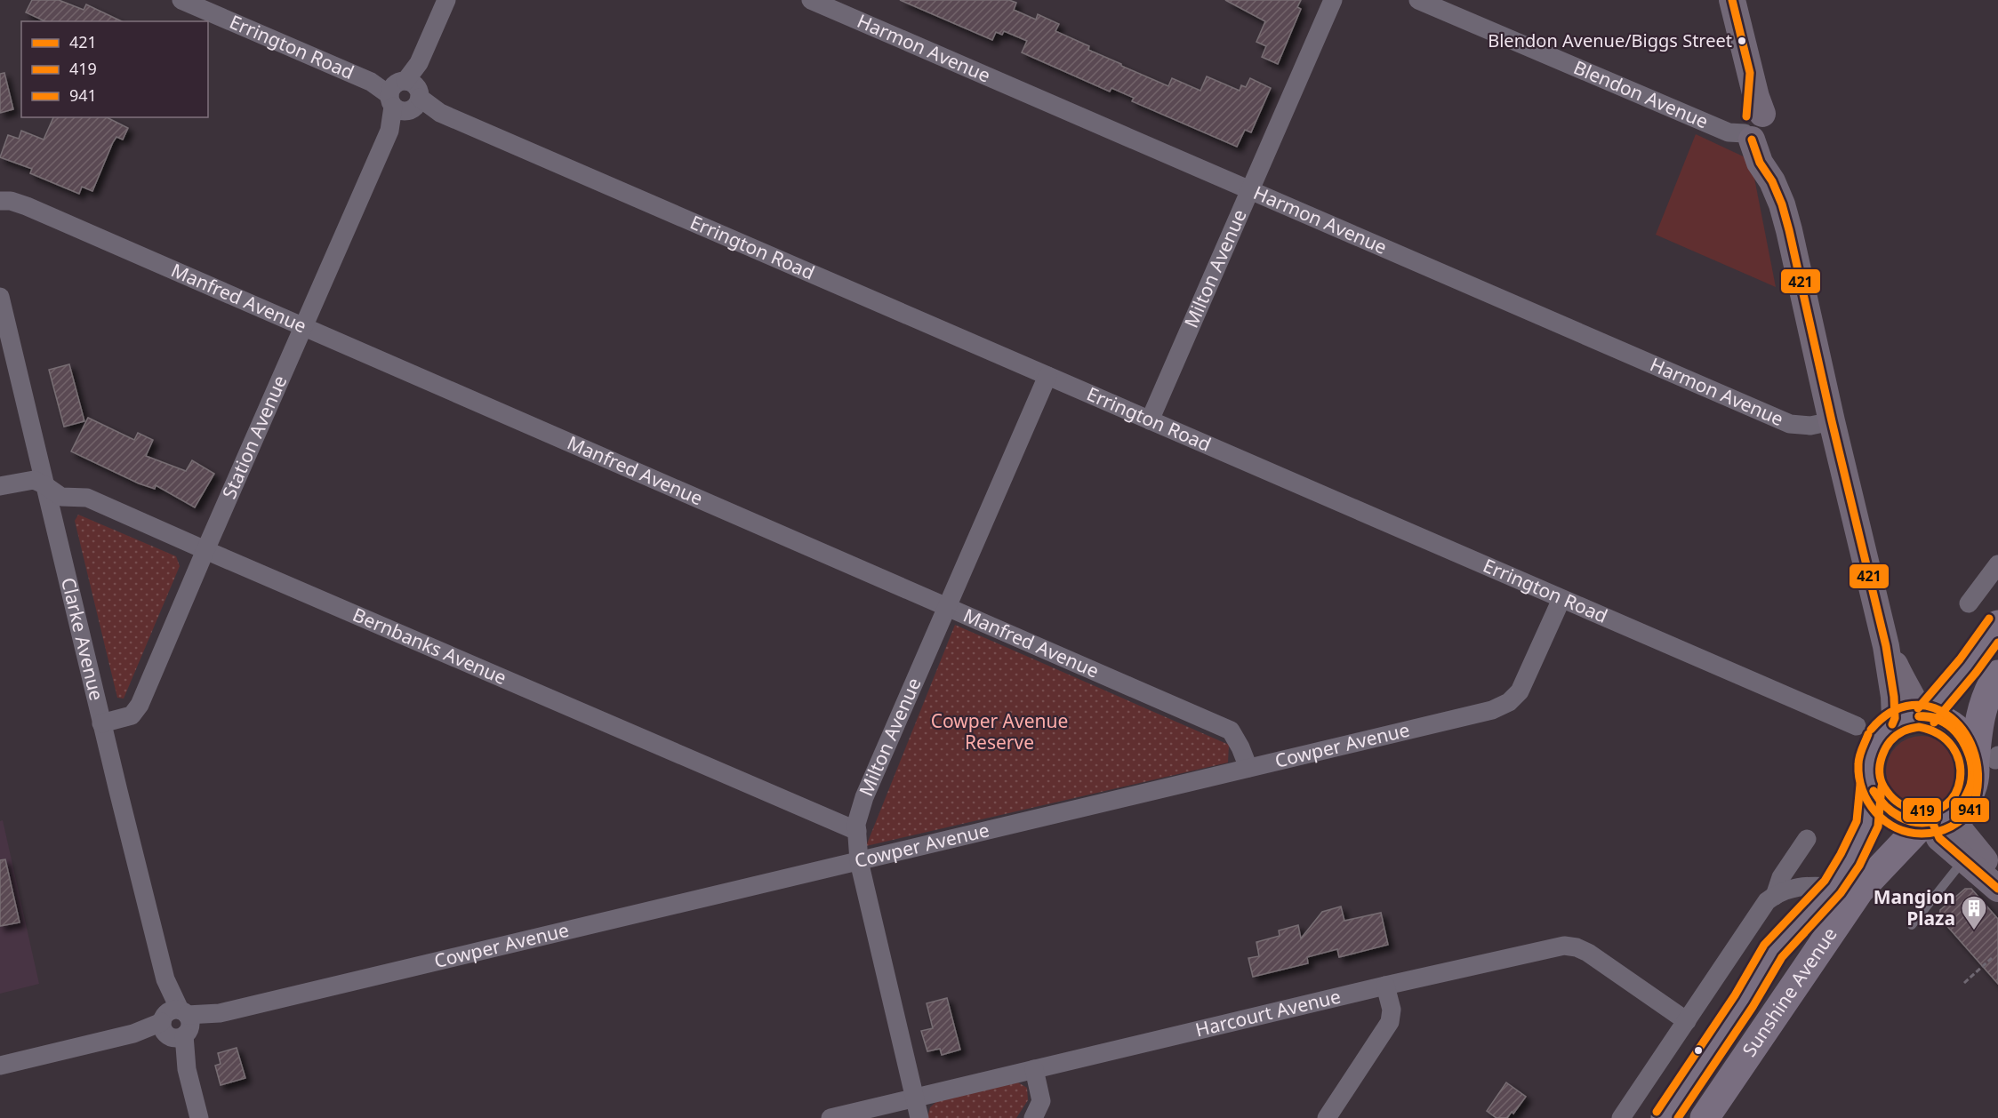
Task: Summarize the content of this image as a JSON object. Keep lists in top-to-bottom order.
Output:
{
  "streets": {
    "main road": ["Sunshine Avenue"],
    "street": [
      "Errington Road",
      "Harmon Avenue",
      "Blendon Avenue",
      "Milton Avenue",
      "Manfred Avenue",
      "Station Avenue",
      "Clarke Avenue",
      "Bernbanks Avenue",
      "Cowper Avenue",
      "Harcourt Avenue"
    ]
  },
  "crossings": [
    ["Errington Road", "Milton Avenue"],
    ["Errington Road", "Station Avenue"],
    ["Errington Road", "Cowper Avenue"],
    ["Harmon Avenue", "Milton Avenue"],
    ["Milton Avenue", "Manfred Avenue"],
    ["Milton Avenue", "Bernbanks Avenue"],
    ["Milton Avenue", "Cowper Avenue"],
    ["Milton Avenue", "Harcourt Avenue"],
    ["Manfred Avenue", "Station Avenue"],
    ["Manfred Avenue", "Cowper Avenue"],
    ["Station Avenue", "Clarke Avenue"],
    ["Station Avenue", "Bernbanks Avenue"],
    ["Clarke Avenue", "Bernbanks Avenue"],
    ["Clarke Avenue", "Cowper Avenue"]
  ],
  "parks": ["Cowper Avenue Reserve"],
  "places": {
    "other": ["Blendon Avenue/Biggs Street"],
    "building": ["Mangion Plaza"]
  },
  "lines": ["transit line 421", "transit line 941", "transit line 419"],
  "legend": ["421", "419", "941"]
}
